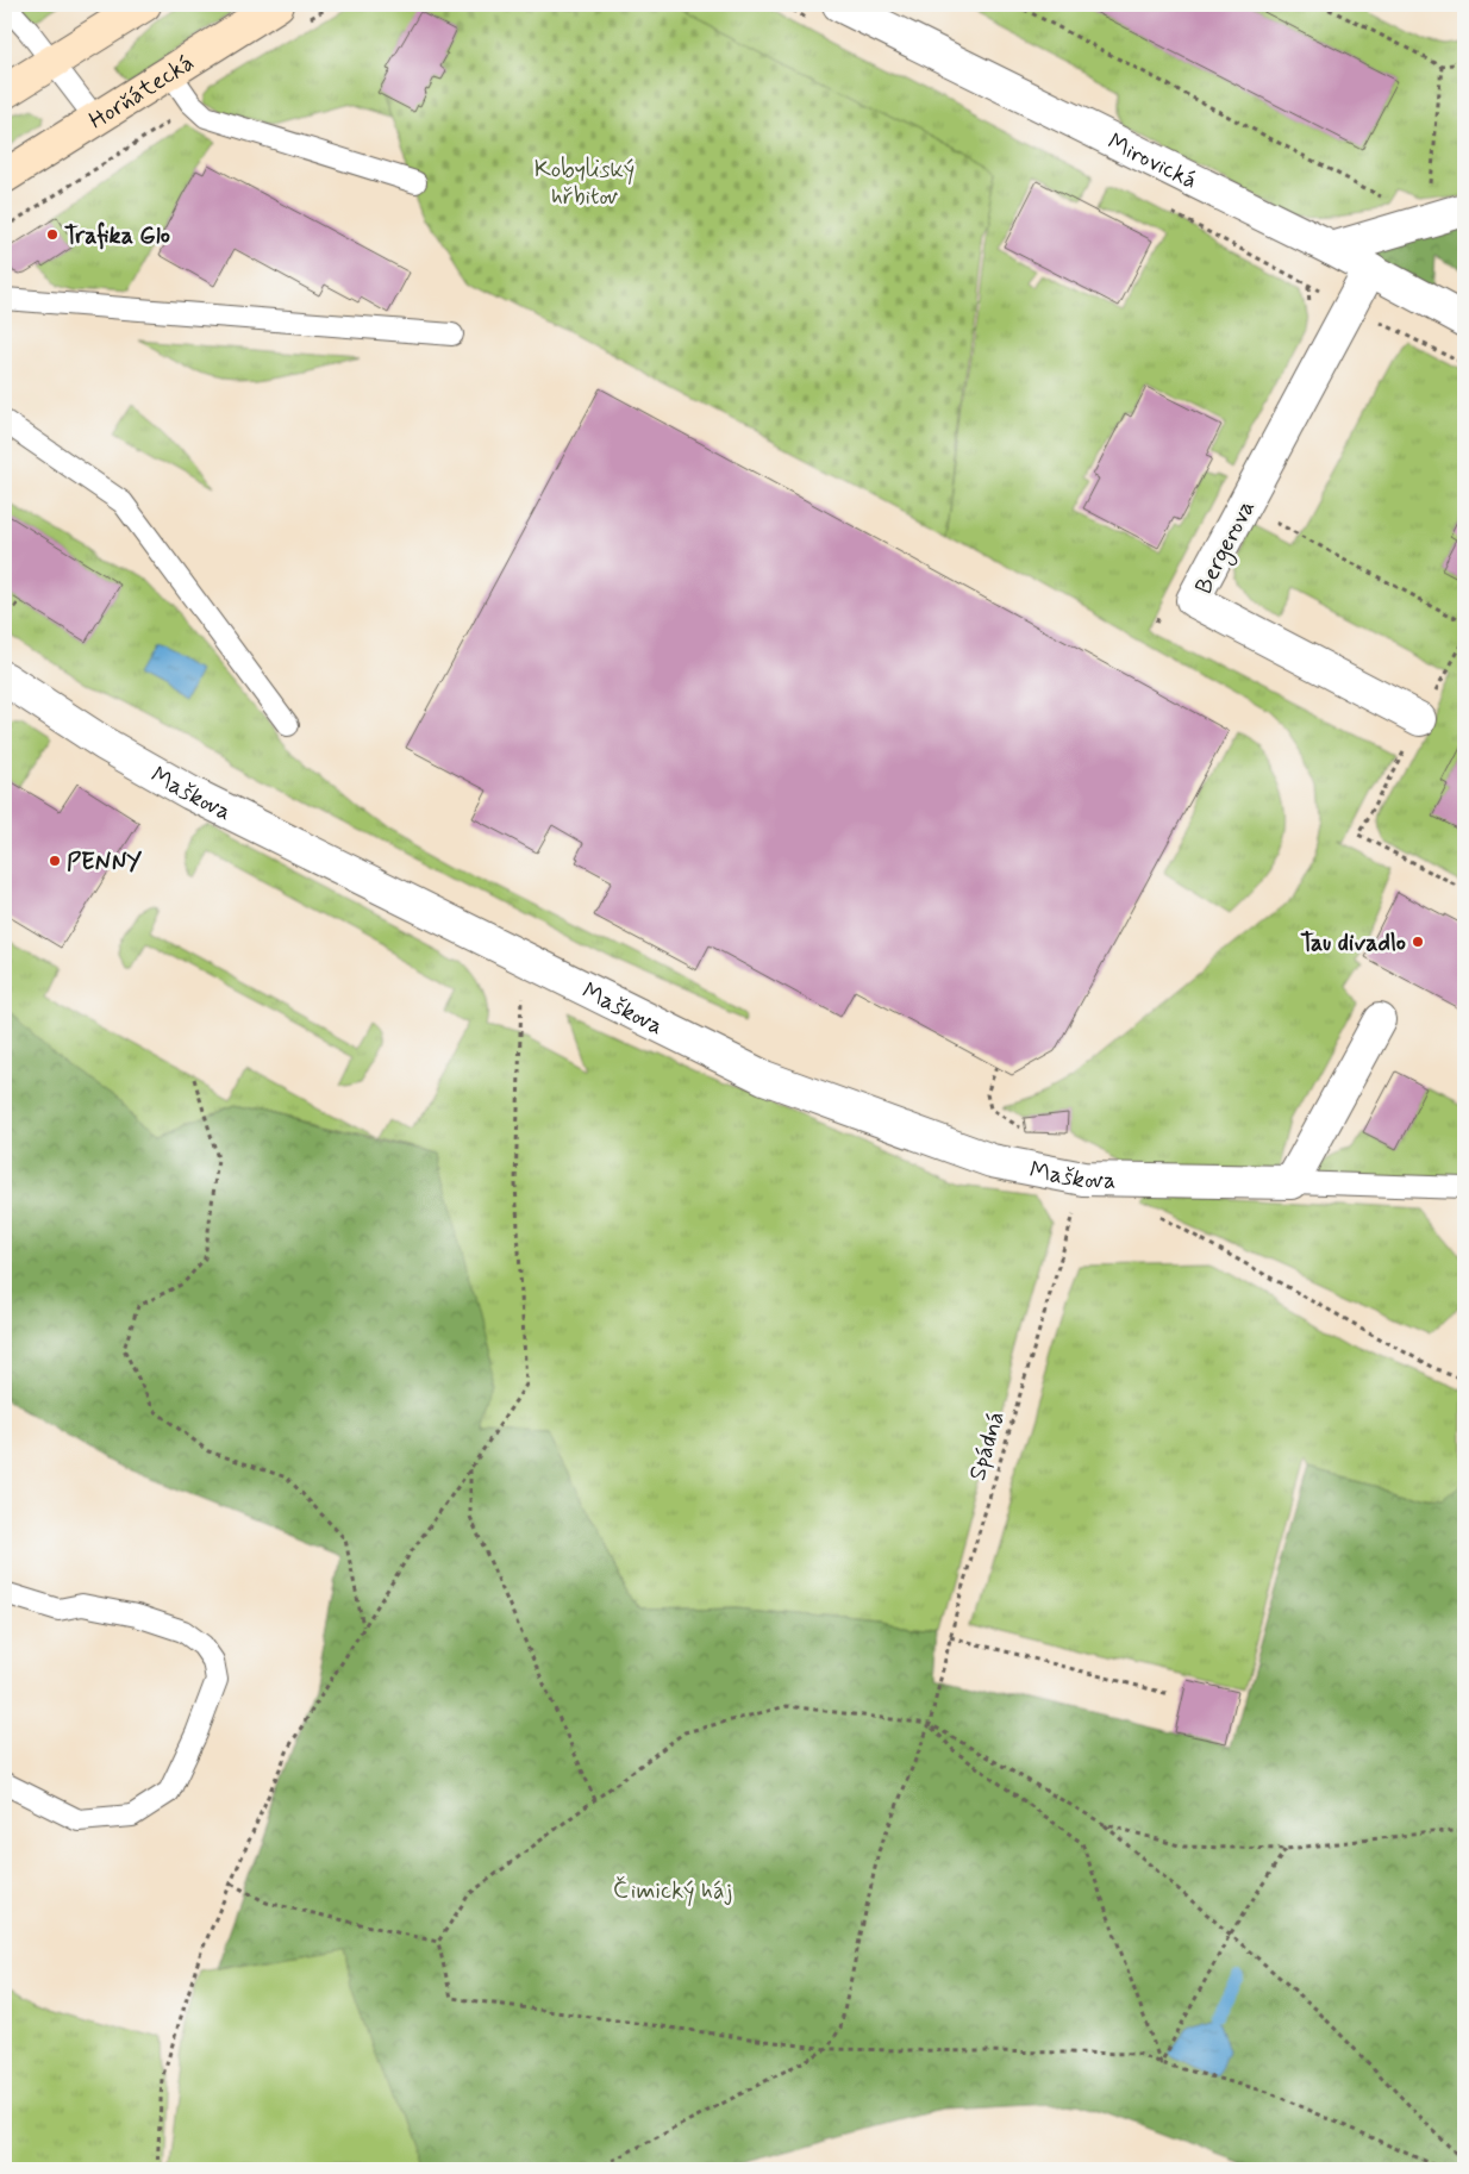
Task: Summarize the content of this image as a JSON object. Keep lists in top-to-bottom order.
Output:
{
  "streets": {
    "main road": ["Horňátecká"],
    "street": ["Mirovická", "Bergerova", "Maškova"],
    "path": ["Spádná"]
  },
  "crossings": [
    ["Mirovická", "Bergerova"],
    ["Maškova", "Spádná"]
  ],
  "parks": ["Kobyliský hřbitov", "Čimický háj"],
  "places": ["Trafika Glo", "PENNY", "Tau divadlo"]
}
